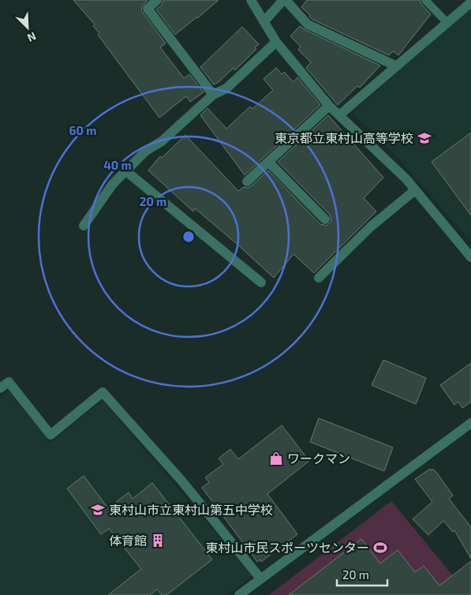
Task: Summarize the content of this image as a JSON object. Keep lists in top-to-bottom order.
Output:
{
  "places": {
    "school or university": ["東京都立東村山高等学校", "東村山市立東村山第五中学校"],
    "shop": ["ワークマン"],
    "building": ["体育館"],
    "sports": ["東村山市民スポーツセンター"]
  },
  "scale_bar": "20 m",
  "north": "bottom right",
  "rings": ["60 m", "40 m", "20 m"]
}
